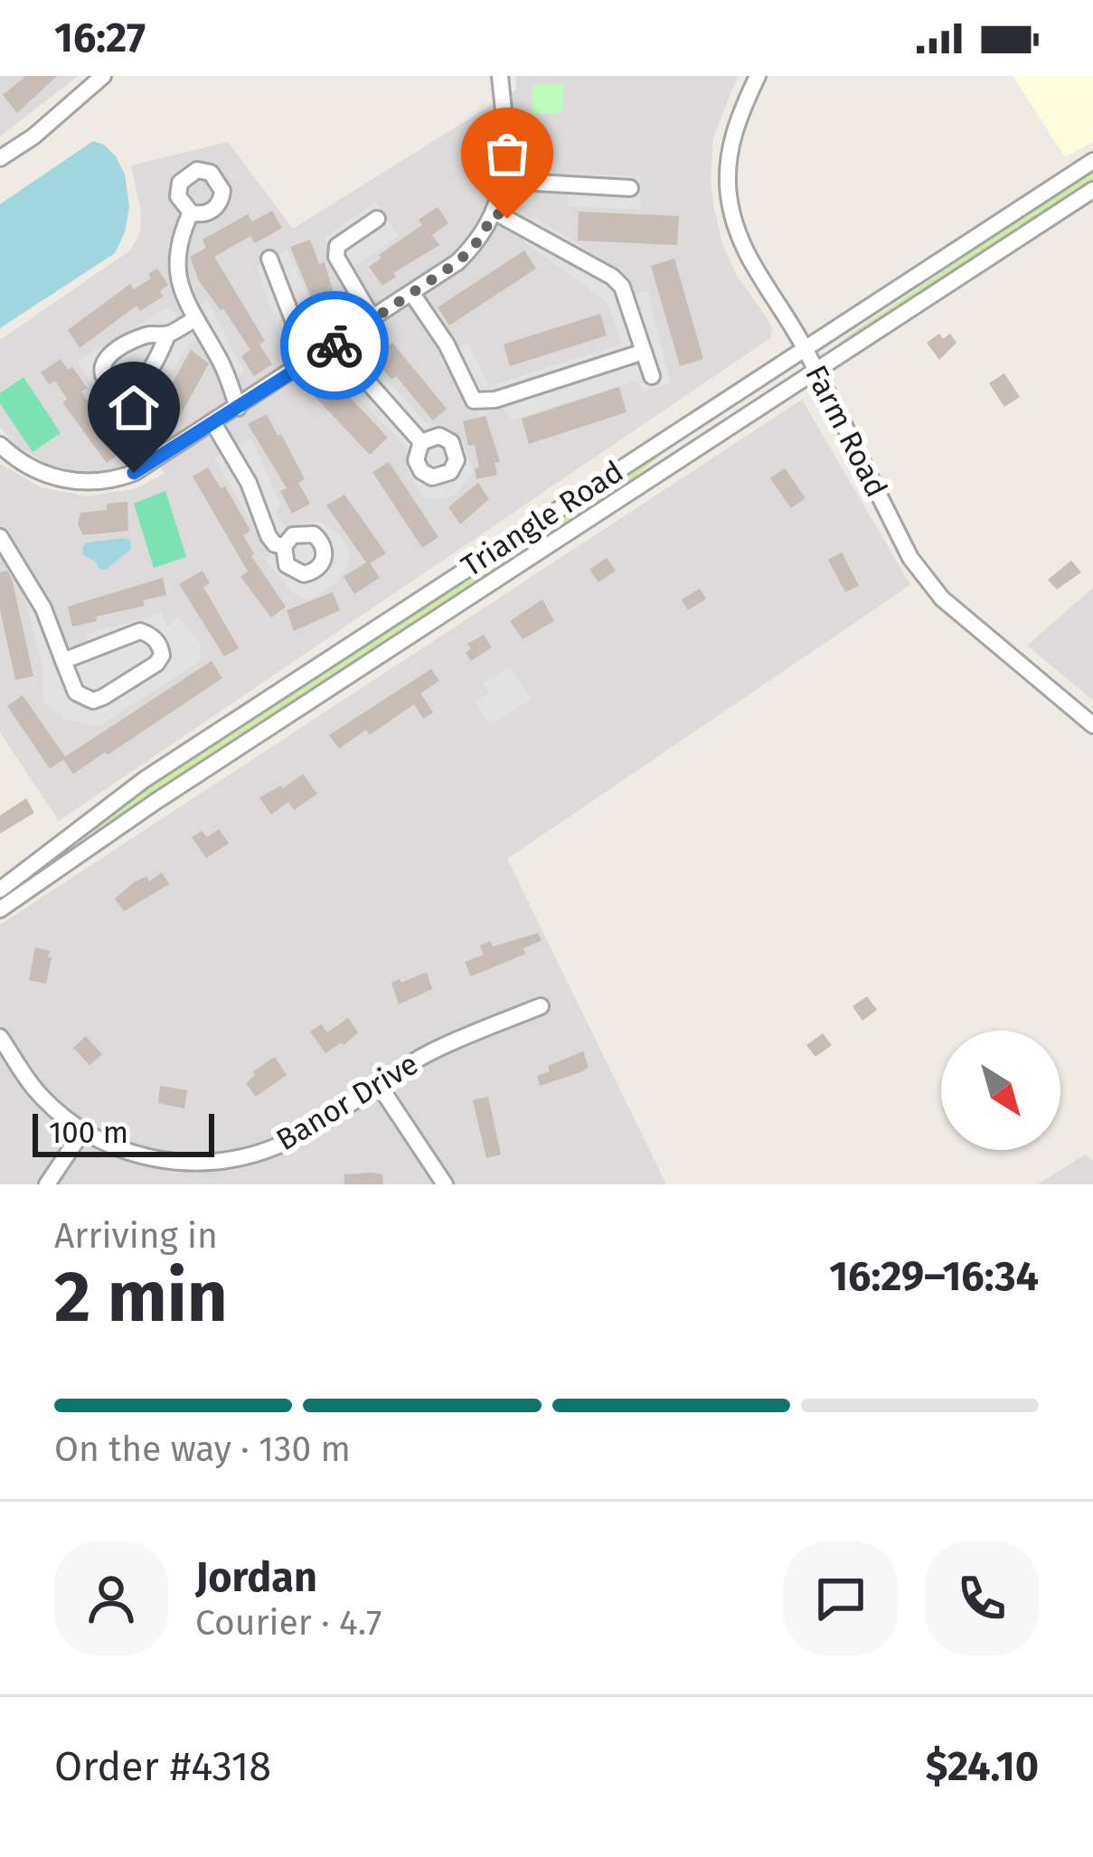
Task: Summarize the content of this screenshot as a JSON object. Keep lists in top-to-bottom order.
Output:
{
  "streets": {
    "street": ["Farm Road", "Triangle Road", "Banor Drive"]
  },
  "crossings": [
    ["Farm Road", "Triangle Road"]
  ],
  "scale_bar": "100 m",
  "north": "bottom right",
  "page": {
    "status": "16:27",
    "scale": "100 m",
    "heading": ["2 min", "Arriving in", "16:29–16:34"],
    "panel": [
      "Jordan",
      "Courier · 4.7",
      "Order #4318",
      "$24.10"
    ],
    "bar": "On the way · 130 m"
  }
}
